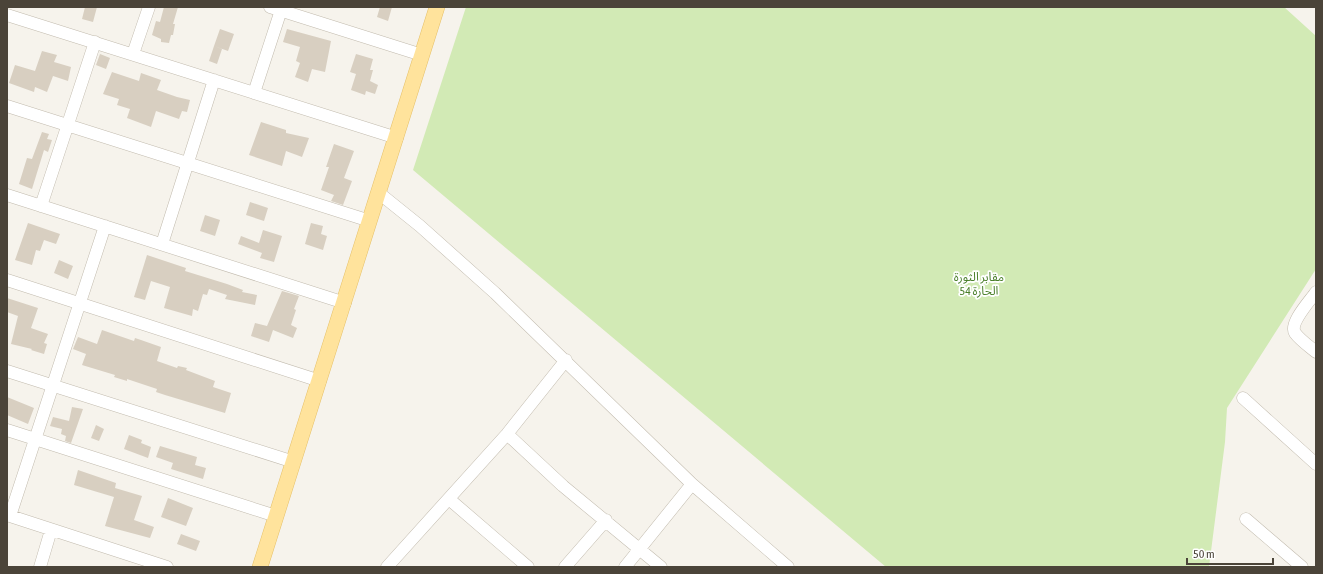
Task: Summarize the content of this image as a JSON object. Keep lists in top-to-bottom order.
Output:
{
  "parks": ["مقابر الثورة الحارة 54"],
  "scale_bar": "50 m"
}
